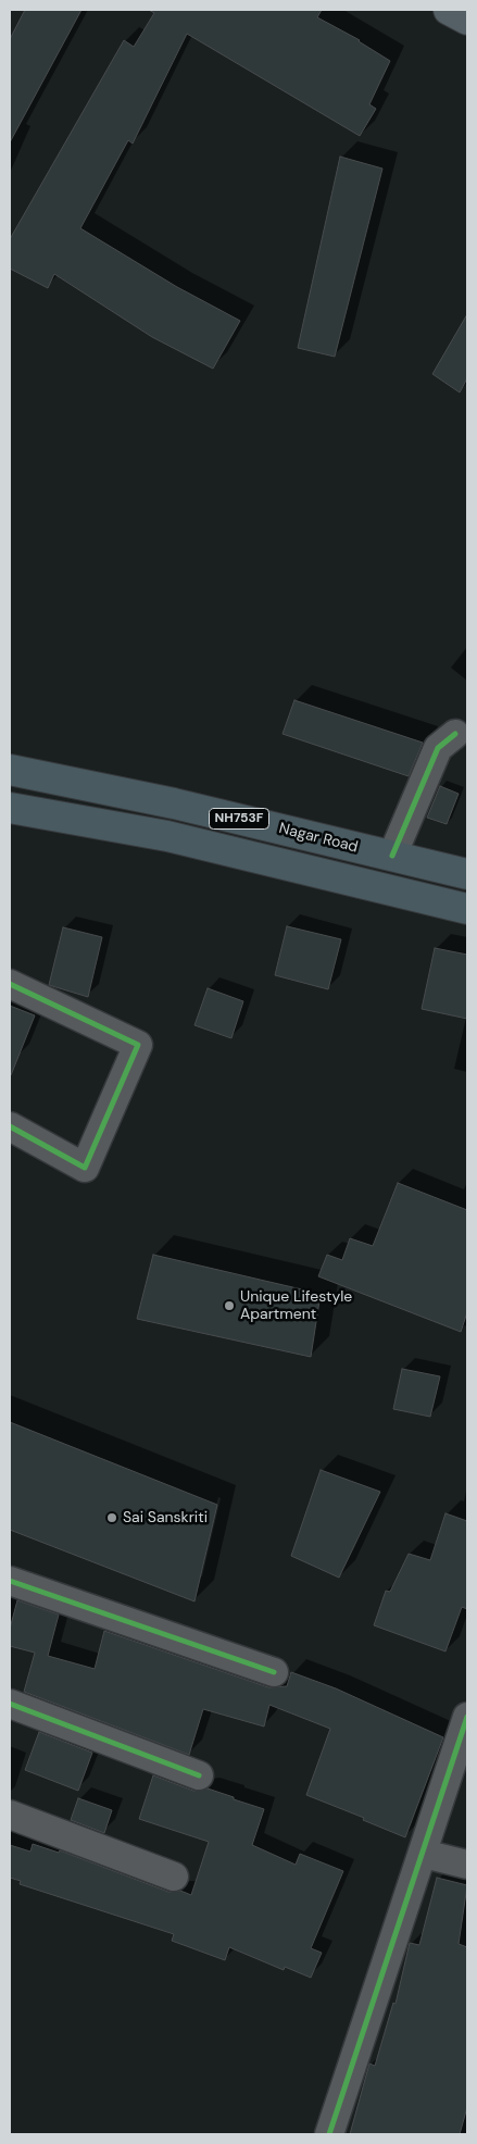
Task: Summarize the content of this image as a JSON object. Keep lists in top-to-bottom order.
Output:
{
  "streets": {
    "highway": ["NH753F", "Nagar Road"]
  },
  "places": ["Unique Lifestyle Apartment", "Sai Sanskriti"]
}
